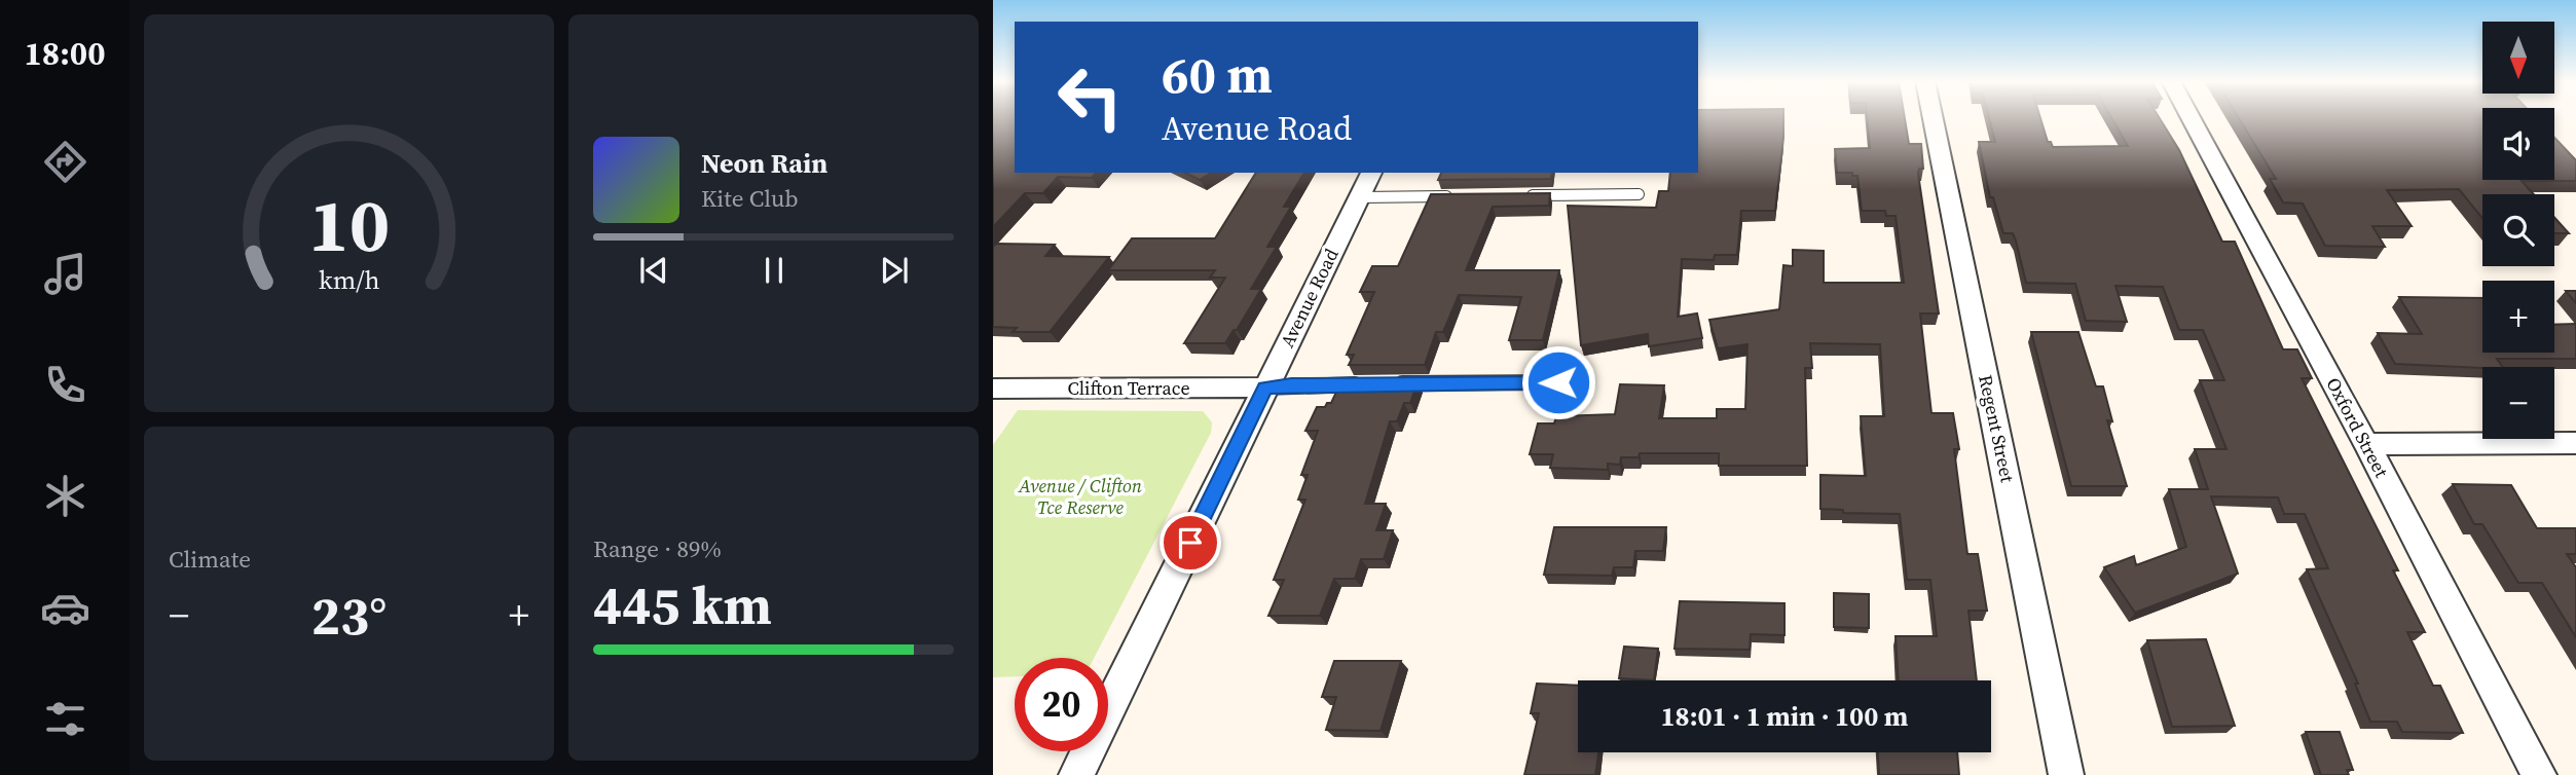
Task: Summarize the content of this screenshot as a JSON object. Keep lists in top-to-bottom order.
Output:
{
  "streets": {
    "street": [
      "Avenue Road",
      "Clifton Terrace",
      "Oxford Street",
      "Regent Street"
    ]
  },
  "crossings": [
    ["Avenue Road", "Clifton Terrace"]
  ],
  "parks": ["Avenue / Clifton Tce Reserve"],
  "north": "bottom",
  "page": {
    "tabs": "18:00",
    "map_buttons": ["+", "−"],
    "turn": ["60 m", "Avenue Road"],
    "song": ["Neon Rain", "Kite Club"],
    "tile": [
      "Climate",
      ["Range · 89%", "445 km"]
    ],
    "heat": ["−", "23°", "+"],
    "limit": "20",
    "trip": "18:01 · 1 min · 100 m",
    "gauge": ["10", "km/h"]
  }
}
